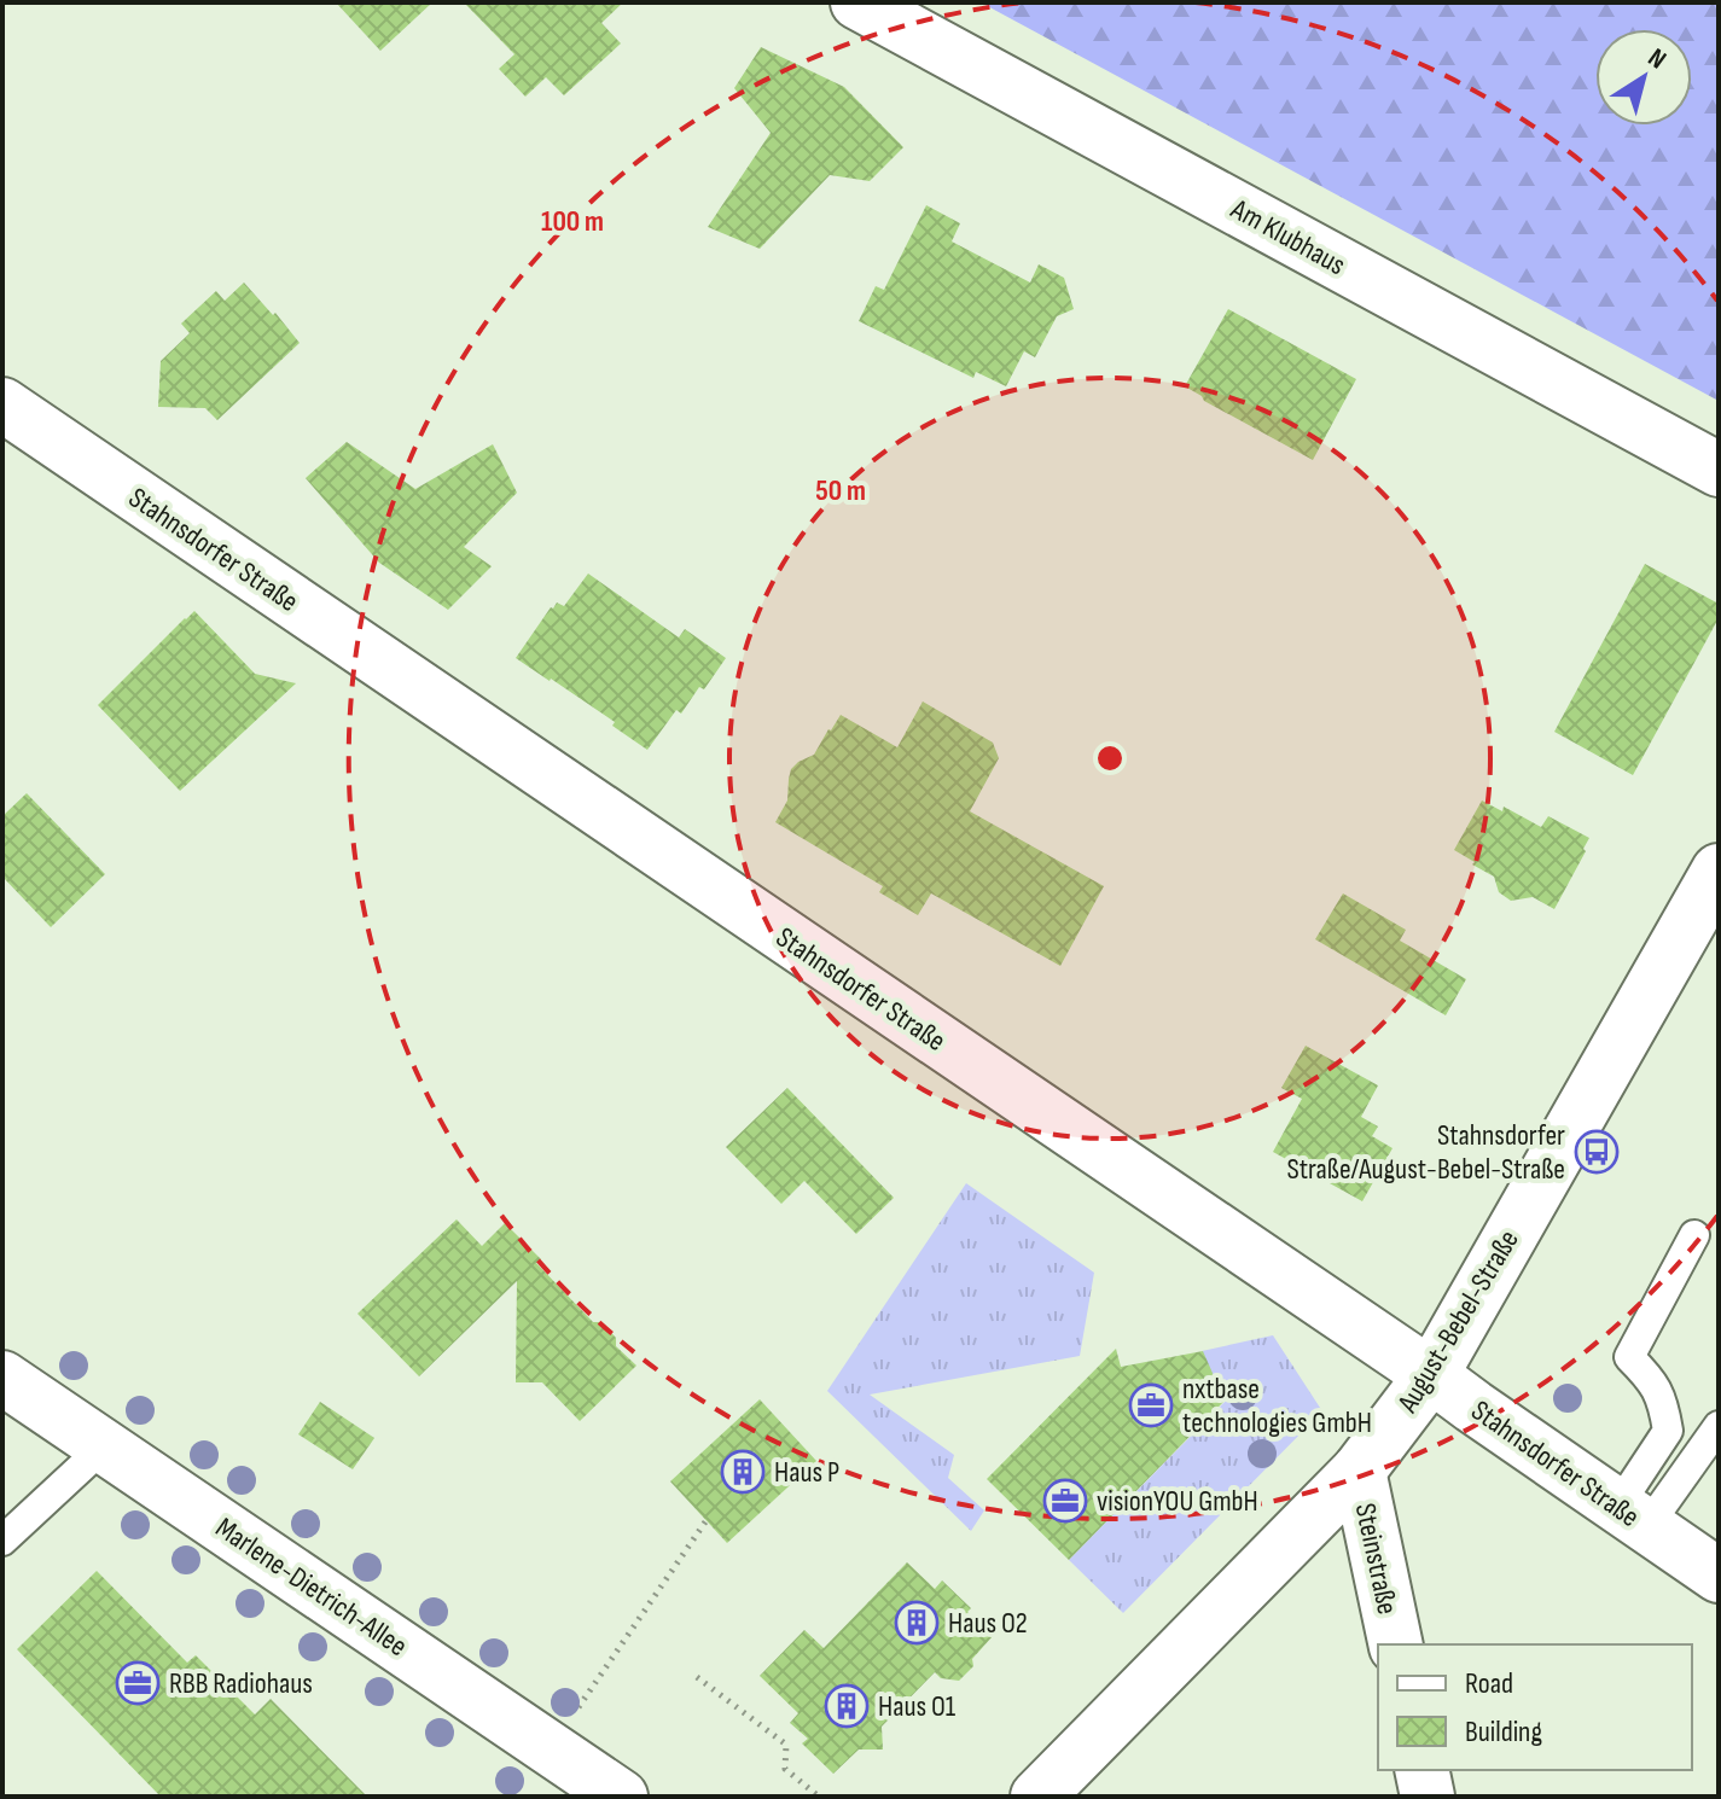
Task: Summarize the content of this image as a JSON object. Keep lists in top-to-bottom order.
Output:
{
  "streets": {
    "street": [
      "Am Klubhaus",
      "Stahnsdorfer Straße",
      "August-Bebel-Straße",
      "Steinstraße",
      "Marlene-Dietrich-Allee"
    ]
  },
  "crossings": [
    ["Stahnsdorfer Straße", "August-Bebel-Straße"],
    ["August-Bebel-Straße", "Steinstraße"]
  ],
  "places": {
    "bus stop": ["Stahnsdorfer Straße/August-Bebel-Straße"],
    "office": ["nxtbase technologies GmbH", "visionYOU GmbH", "RBB Radiohaus"],
    "building": ["Haus P", "Haus O2", "Haus O1"]
  },
  "legend": ["Road", "Building"],
  "north": "top right",
  "rings": ["100 m", "50 m"]
}
